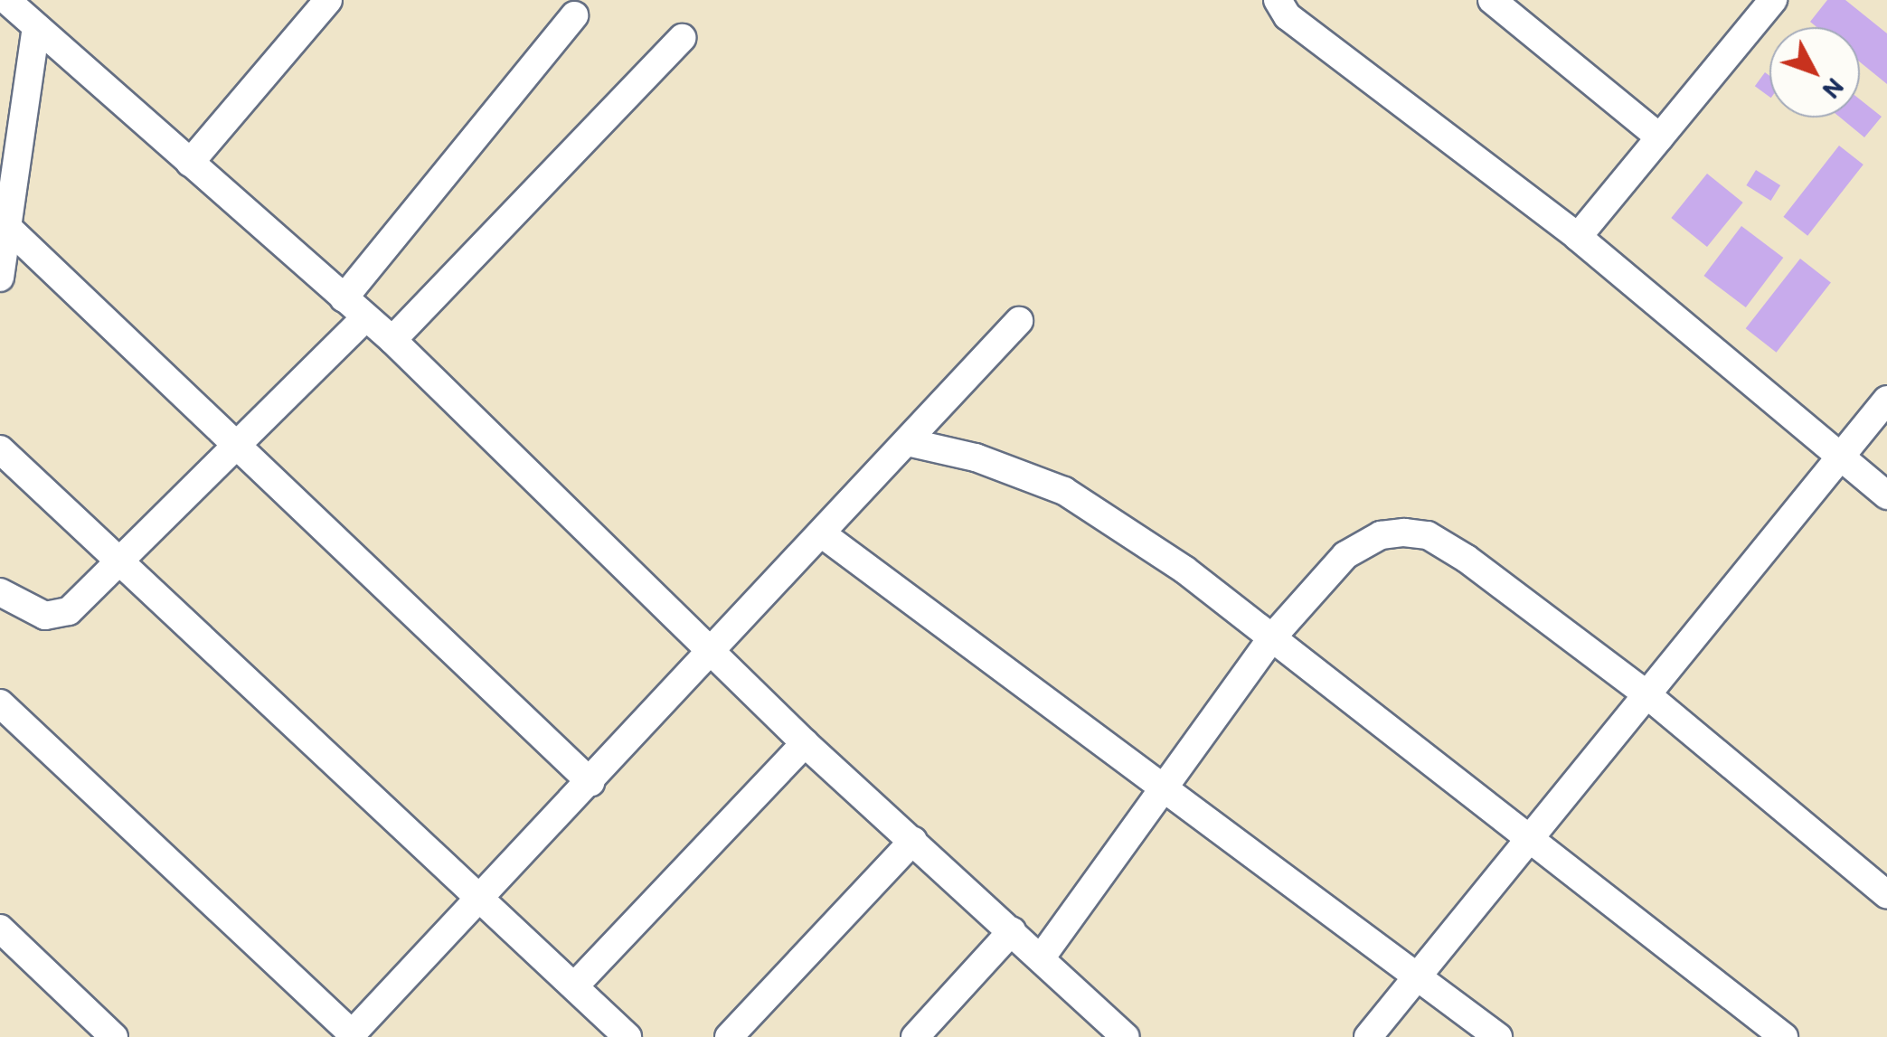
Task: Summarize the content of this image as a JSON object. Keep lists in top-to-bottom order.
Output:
{
  "north": "bottom right"
}
